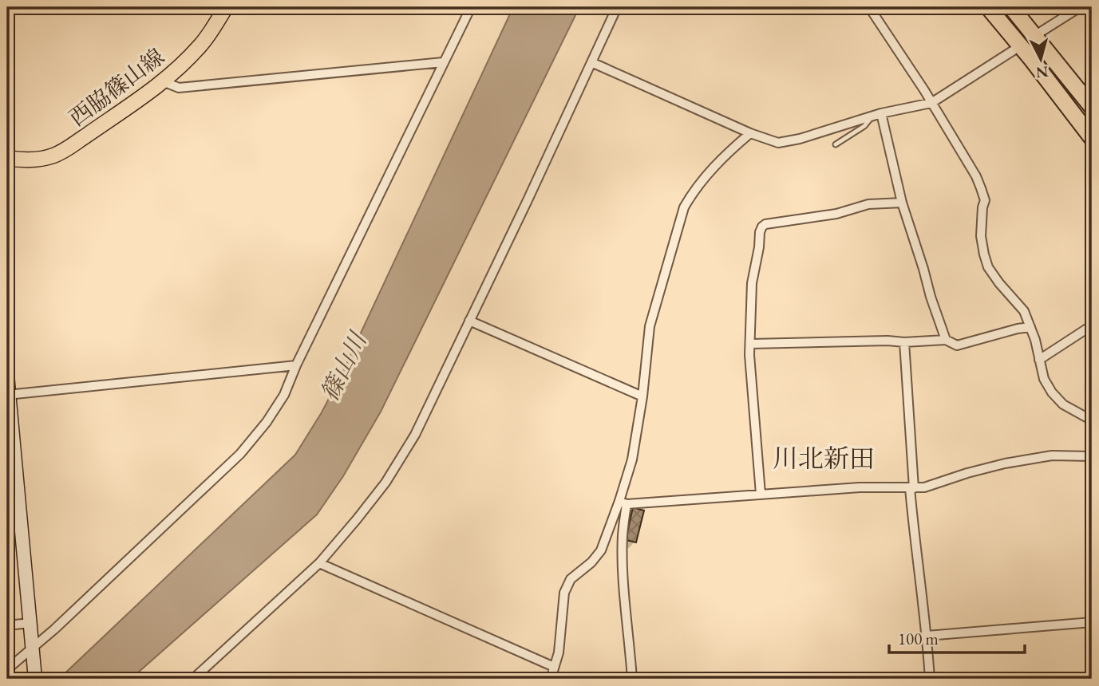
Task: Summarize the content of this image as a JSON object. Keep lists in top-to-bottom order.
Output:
{
  "streets": {
    "main road": ["西脇篠山線"]
  },
  "districts": ["川北新田"],
  "water": ["篠山川"],
  "scale_bar": "100 m",
  "north": "bottom"
}
